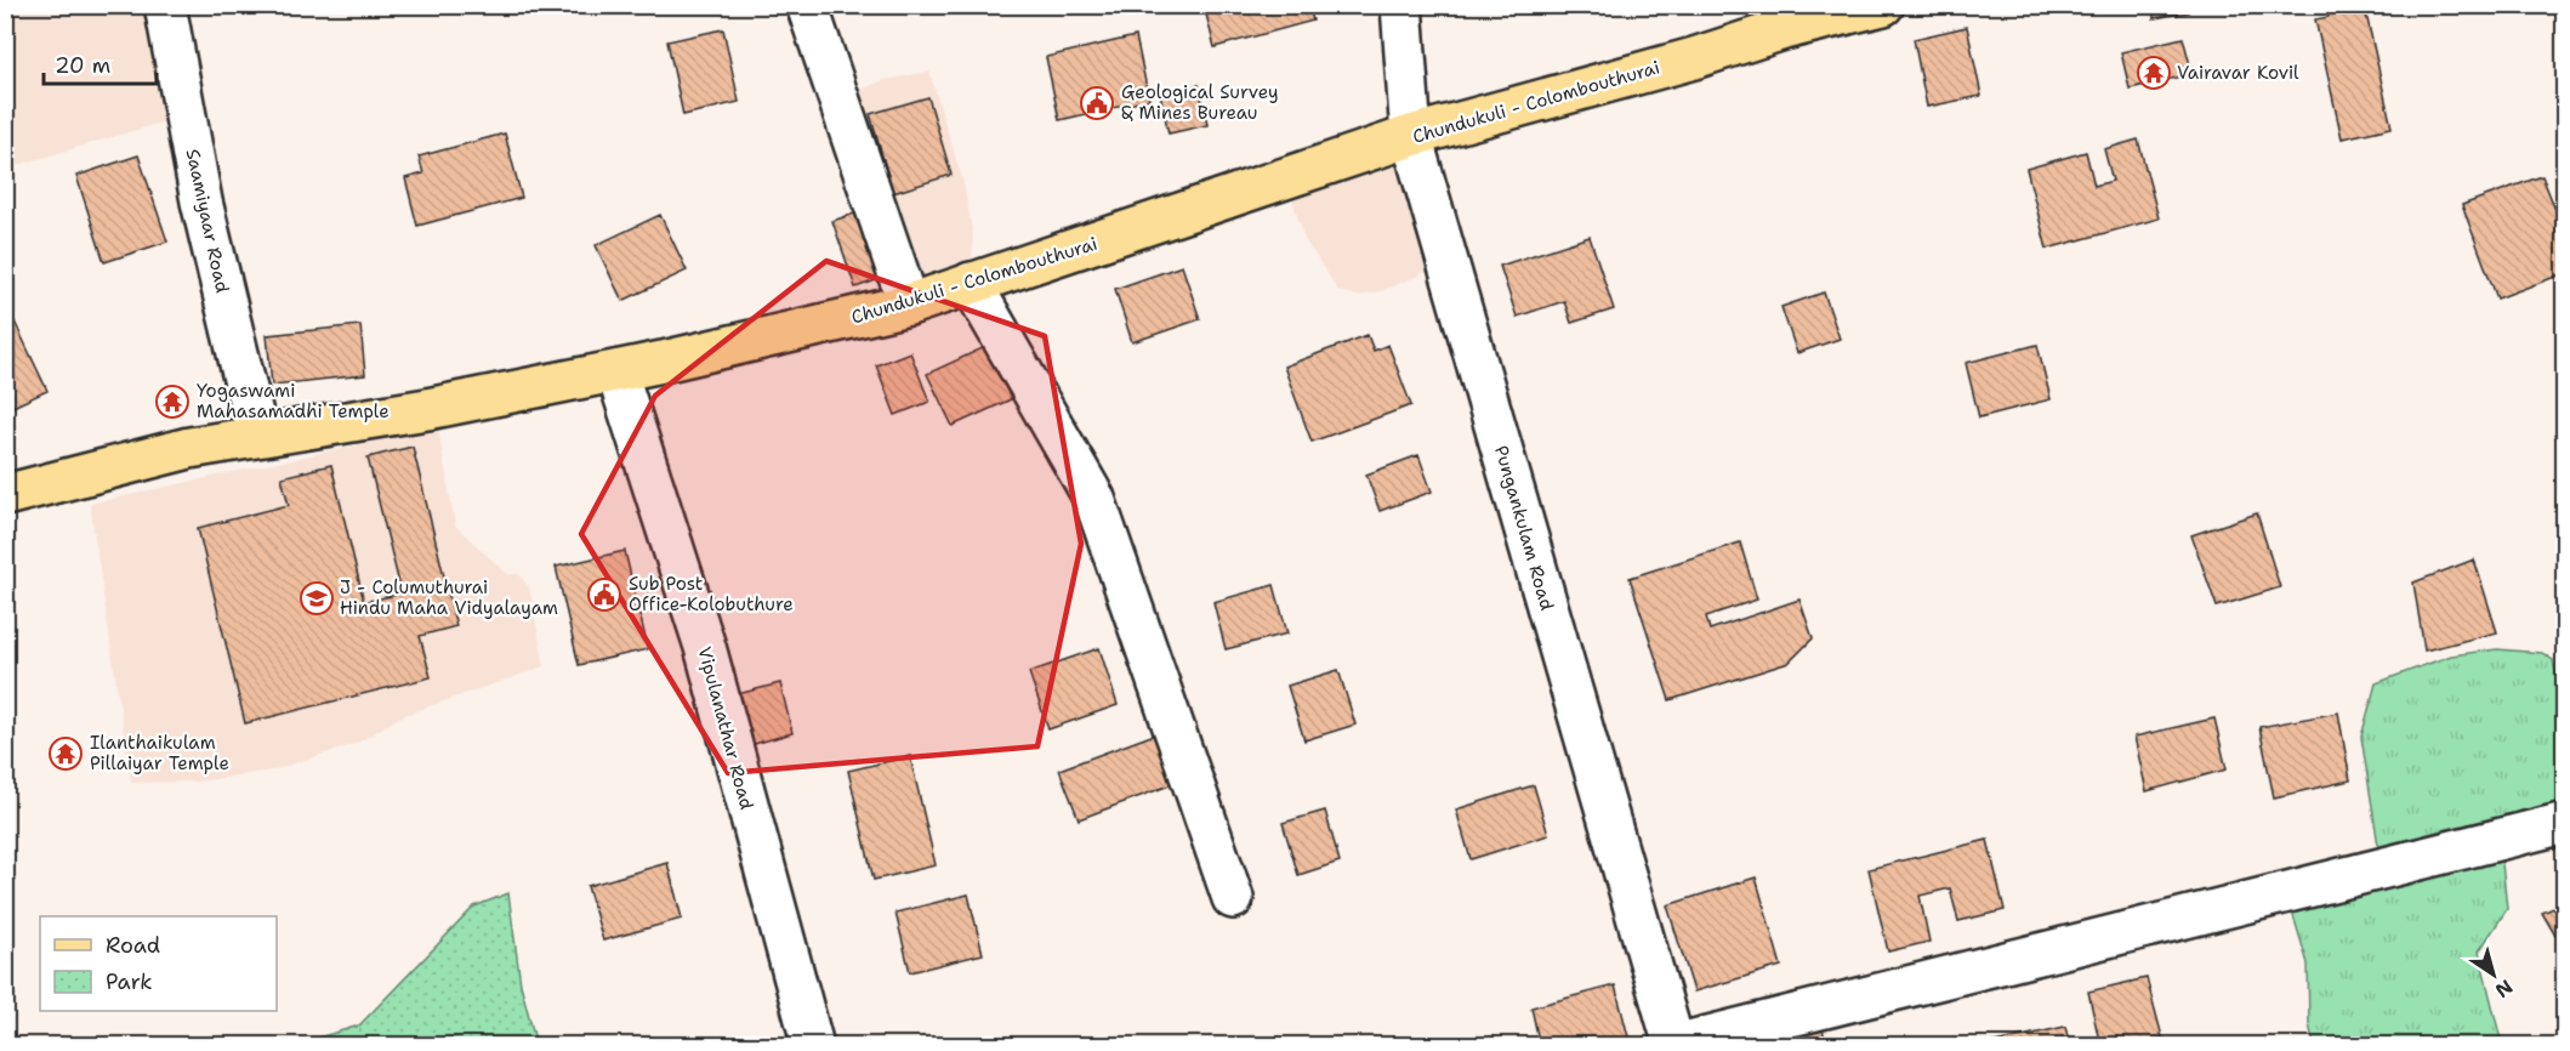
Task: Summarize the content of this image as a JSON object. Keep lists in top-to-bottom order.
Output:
{
  "streets": {
    "main road": ["Chundukuli - Colombouthurai"],
    "street": ["Saamiyaar Road", "Pungankulam Road", "Vipulanathar Road"]
  },
  "crossings": [
    ["Chundukuli - Colombouthurai", "Saamiyaar Road"],
    ["Chundukuli - Colombouthurai", "Pungankulam Road"],
    ["Chundukuli - Colombouthurai", "Vipulanathar Road"]
  ],
  "places": {
    "temple": ["Vairavar Kovil", "Yogaswami Mahasamadhi Temple", "Ilanthaikulam Pillaiyar Temple"],
    "public building": ["Geological Survey & Mines Bureau", "Sub Post Office-Kolobuthure"],
    "school or university": ["J - Columuthurai Hindu Maha Vidyalayam"]
  },
  "legend": ["Road", "Park"],
  "scale_bar": "20 m",
  "north": "bottom right"
}
